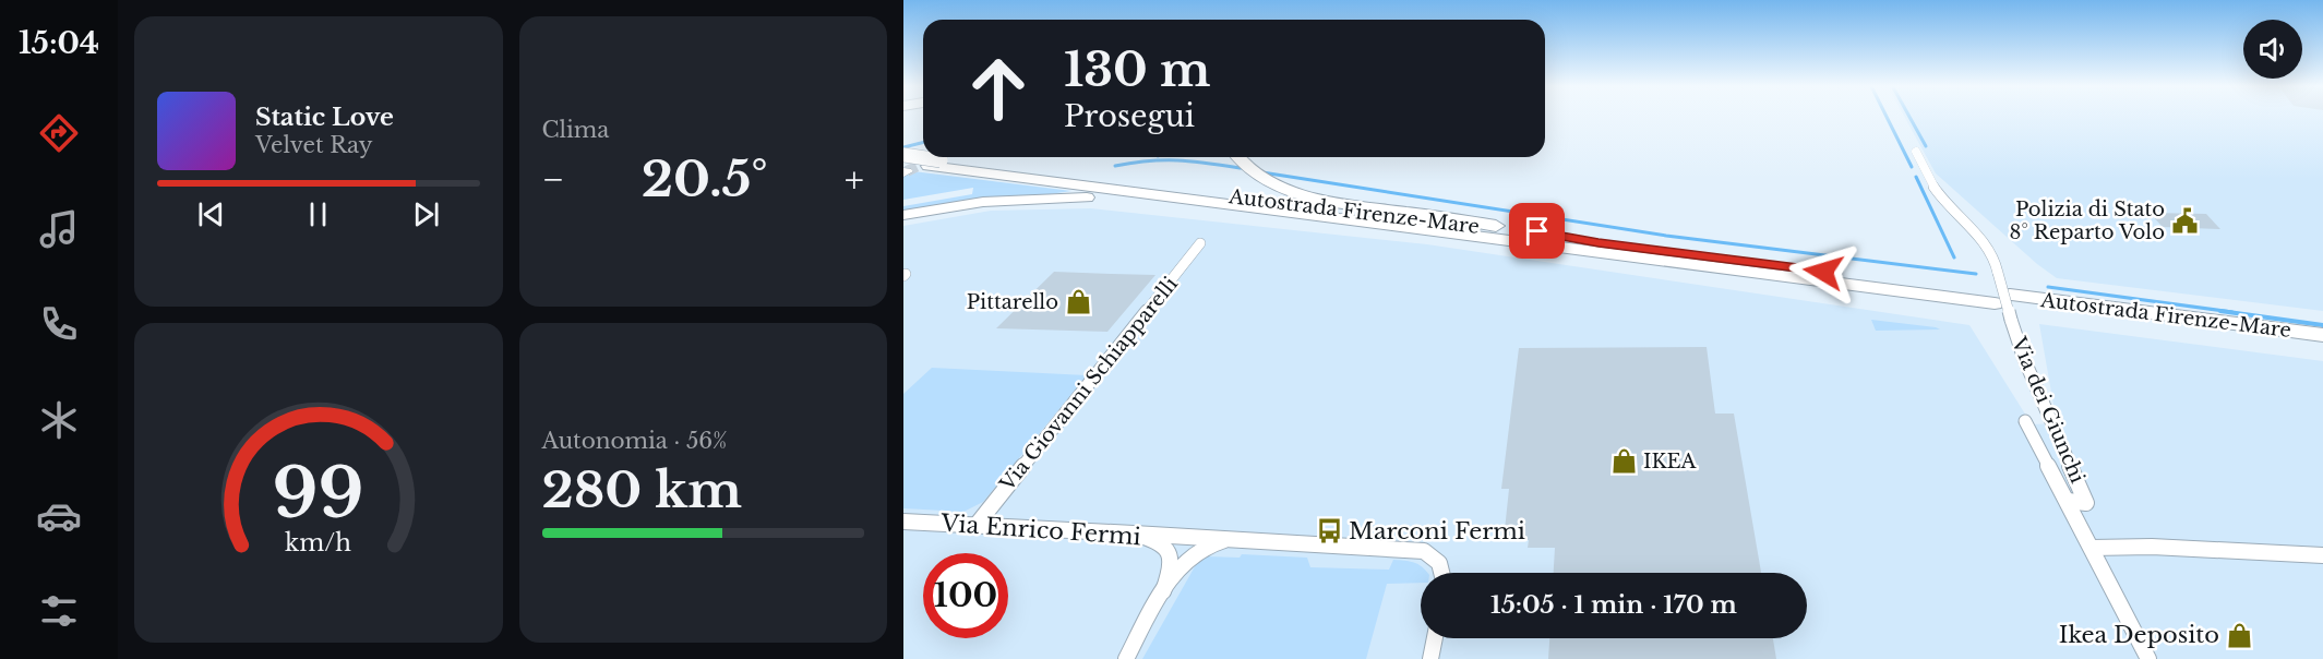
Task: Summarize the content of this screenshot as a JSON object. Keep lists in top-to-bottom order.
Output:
{
  "streets": {
    "highway": ["Autostrada Firenze-Mare"],
    "street": ["Via Giovanni Schiapparelli", "Via dei Giunchi", "Via Enrico Fermi"]
  },
  "crossings": [
    ["Autostrada Firenze-Mare", "Via dei Giunchi"],
    ["Via Giovanni Schiapparelli", "Via Enrico Fermi"]
  ],
  "places": {
    "public building": ["Polizia di Stato 8° Reparto Volo"],
    "shop": ["Pittarello", "IKEA", "Ikea Deposito"],
    "bus stop": ["Marconi Fermi"]
  },
  "page": {
    "tabs": "15:04",
    "tile": [
      "Clima",
      ["Autonomia · 56%", "280 km"]
    ],
    "turn": ["130 m", "Prosegui"],
    "song": ["Static Love", "Velvet Ray"],
    "heat": ["−", "20.5°", "+"],
    "limit": "100",
    "trip": "15:05 · 1 min · 170 m",
    "gauge": ["99", "km/h"]
  }
}
